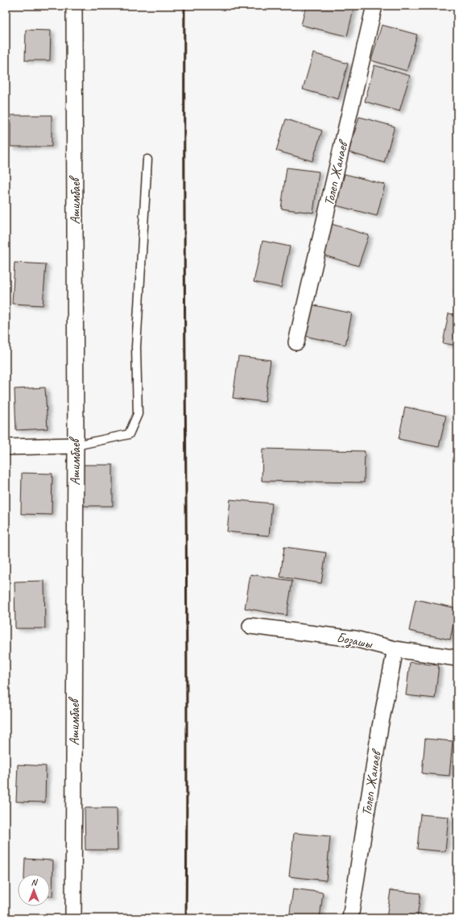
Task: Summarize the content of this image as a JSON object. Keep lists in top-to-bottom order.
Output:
{
  "streets": {
    "street": ["Толеп Жанаев", "Ашимбаев", "Бозашы"]
  },
  "crossings": [
    ["Толеп Жанаев", "Бозашы"]
  ],
  "north": "top"
}
